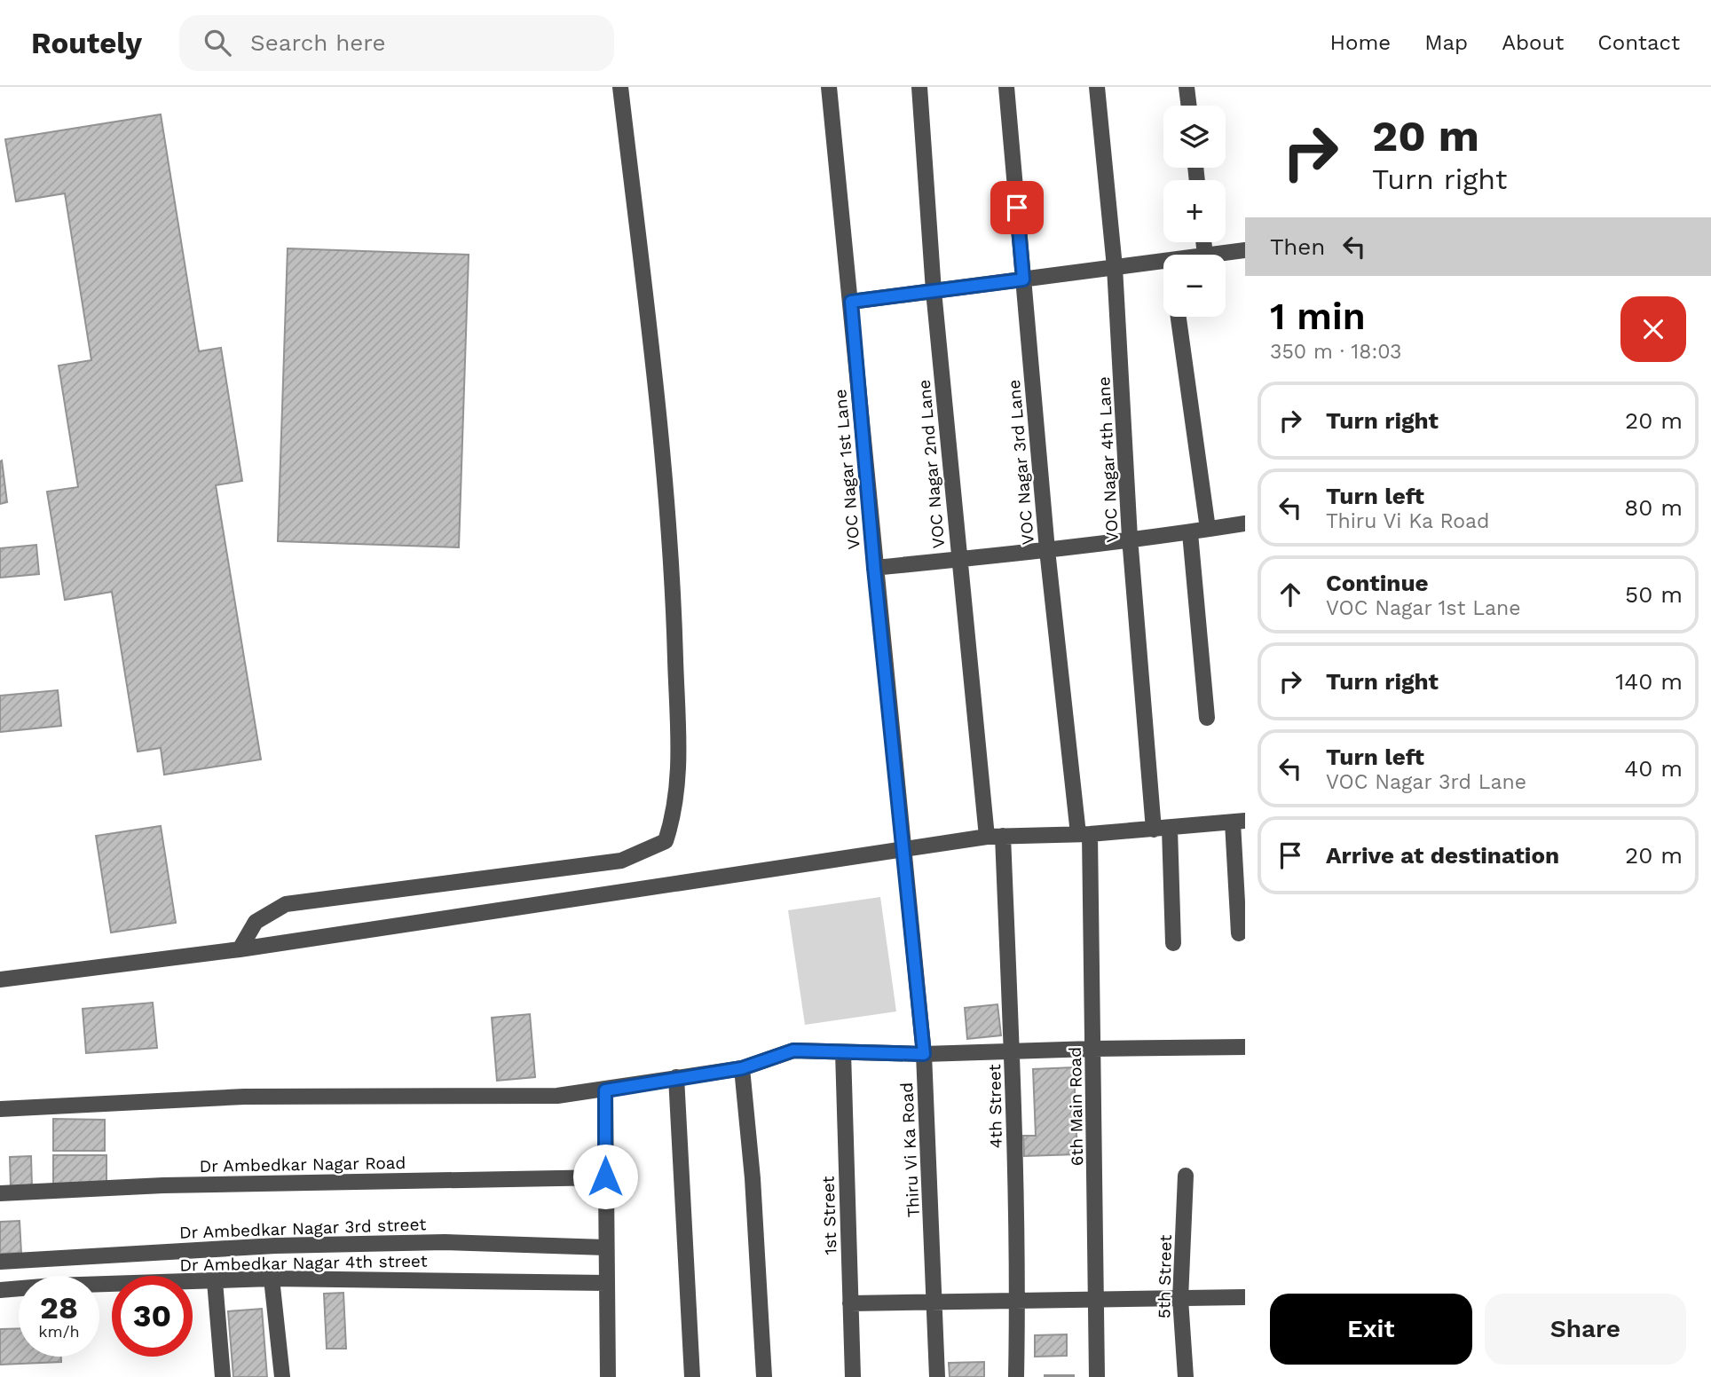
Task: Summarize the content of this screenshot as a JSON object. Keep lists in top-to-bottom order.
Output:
{
  "streets": {
    "street": [
      "VOC Nagar 4th Lane",
      "VOC Nagar 3rd Lane",
      "VOC Nagar 2nd Lane",
      "VOC Nagar 1st Lane",
      "4th Street",
      "6th Main Road",
      "Thiru Vi Ka Road",
      "Dr Ambedkar Nagar Road",
      "1st Street",
      "Dr Ambedkar Nagar 3rd street",
      "Dr Ambedkar Nagar 4th street",
      "5th Street"
    ]
  },
  "crossings": [
    ["VOC Nagar 3rd Lane", "6th Main Road"],
    ["VOC Nagar 2nd Lane", "4th Street"],
    ["VOC Nagar 1st Lane", "Thiru Vi Ka Road"]
  ],
  "page": {
    "header": "Routely",
    "search": "Search here",
    "nav": [
      "Home",
      "Map",
      "About",
      "Contact"
    ],
    "turn": ["20 m", "Turn right"],
    "map_buttons": ["+", "−"],
    "then": "Then",
    "heading": ["1 min", "350 m · 18:03"],
    "list": [
      {
        "name": "Turn right",
        "value": "20 m"
      },
      {
        "name": "Turn left",
        "note": "Thiru Vi Ka Road",
        "value": "80 m"
      },
      {
        "name": "Continue",
        "note": "VOC Nagar 1st Lane",
        "value": "50 m"
      },
      {
        "name": "Turn right",
        "value": "140 m"
      },
      {
        "name": "Turn left",
        "note": "VOC Nagar 3rd Lane",
        "value": "40 m"
      },
      {
        "name": "Arrive at destination",
        "value": "20 m"
      }
    ],
    "speed": "28 km/h",
    "limit": "30",
    "buttons": ["Exit", "Share"]
  }
}
